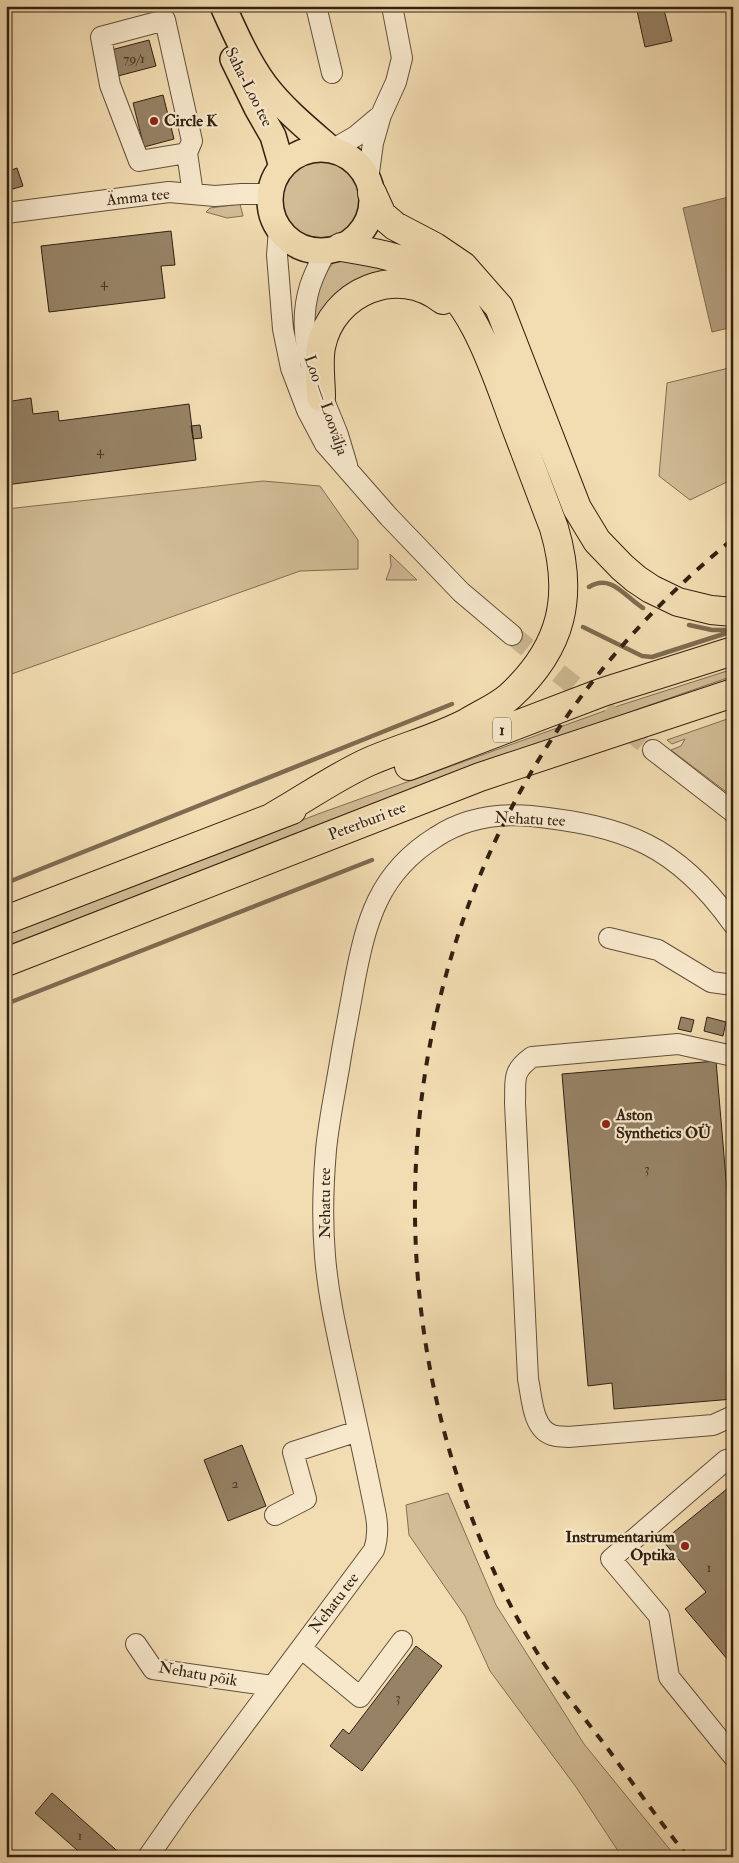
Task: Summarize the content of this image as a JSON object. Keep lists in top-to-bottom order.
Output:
{
  "streets": {
    "highway": ["1", "Peterburi tee"],
    "main road": ["Saha-Loo tee"],
    "street": [
      "Ämma tee",
      "Loo — Loovälja",
      "Nehatu tee",
      "Nehatu põik"
    ]
  },
  "crossings": [
    ["Saha-Loo tee", "Ämma tee"],
    ["Saha-Loo tee", "Loo — Loovälja"],
    ["Ämma tee", "Loo — Loovälja"],
    ["Nehatu tee", "Nehatu põik"]
  ],
  "places": ["Circle K", "Aston Synthetics OÜ", "Instrumentarium Optika"],
  "house_numbers": [
    "79/1",
    "4",
    "4",
    "3",
    "2",
    "1",
    "3",
    "1"
  ]
}
